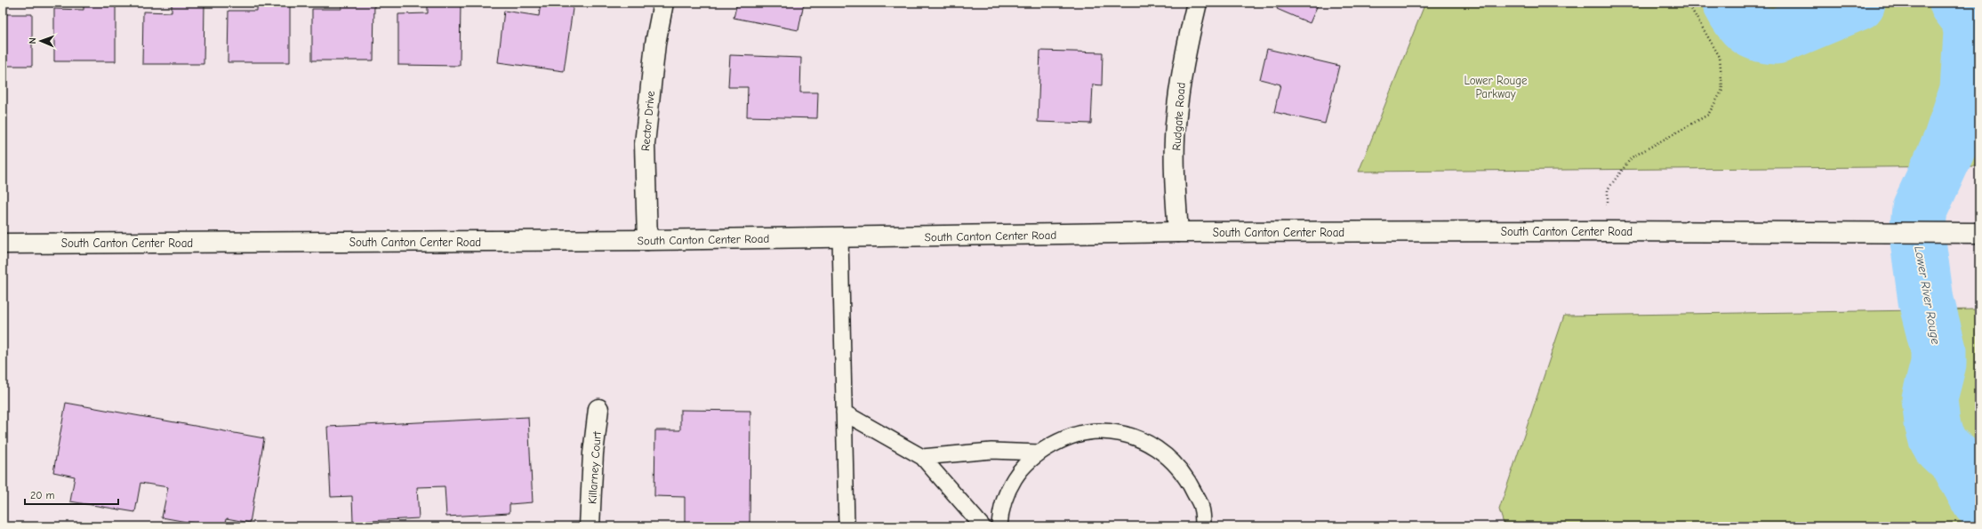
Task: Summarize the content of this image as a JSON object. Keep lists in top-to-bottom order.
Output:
{
  "streets": {
    "main road": [
      "Rudgate Road",
      "Rector Drive",
      "South Canton Center Road",
      "Killarney Court"
    ]
  },
  "crossings": [
    ["Rudgate Road", "South Canton Center Road"],
    ["Rector Drive", "South Canton Center Road"]
  ],
  "water": ["Lower River Rouge"],
  "parks": ["Lower Rouge Parkway"],
  "scale_bar": "20 m",
  "north": "left"
}
